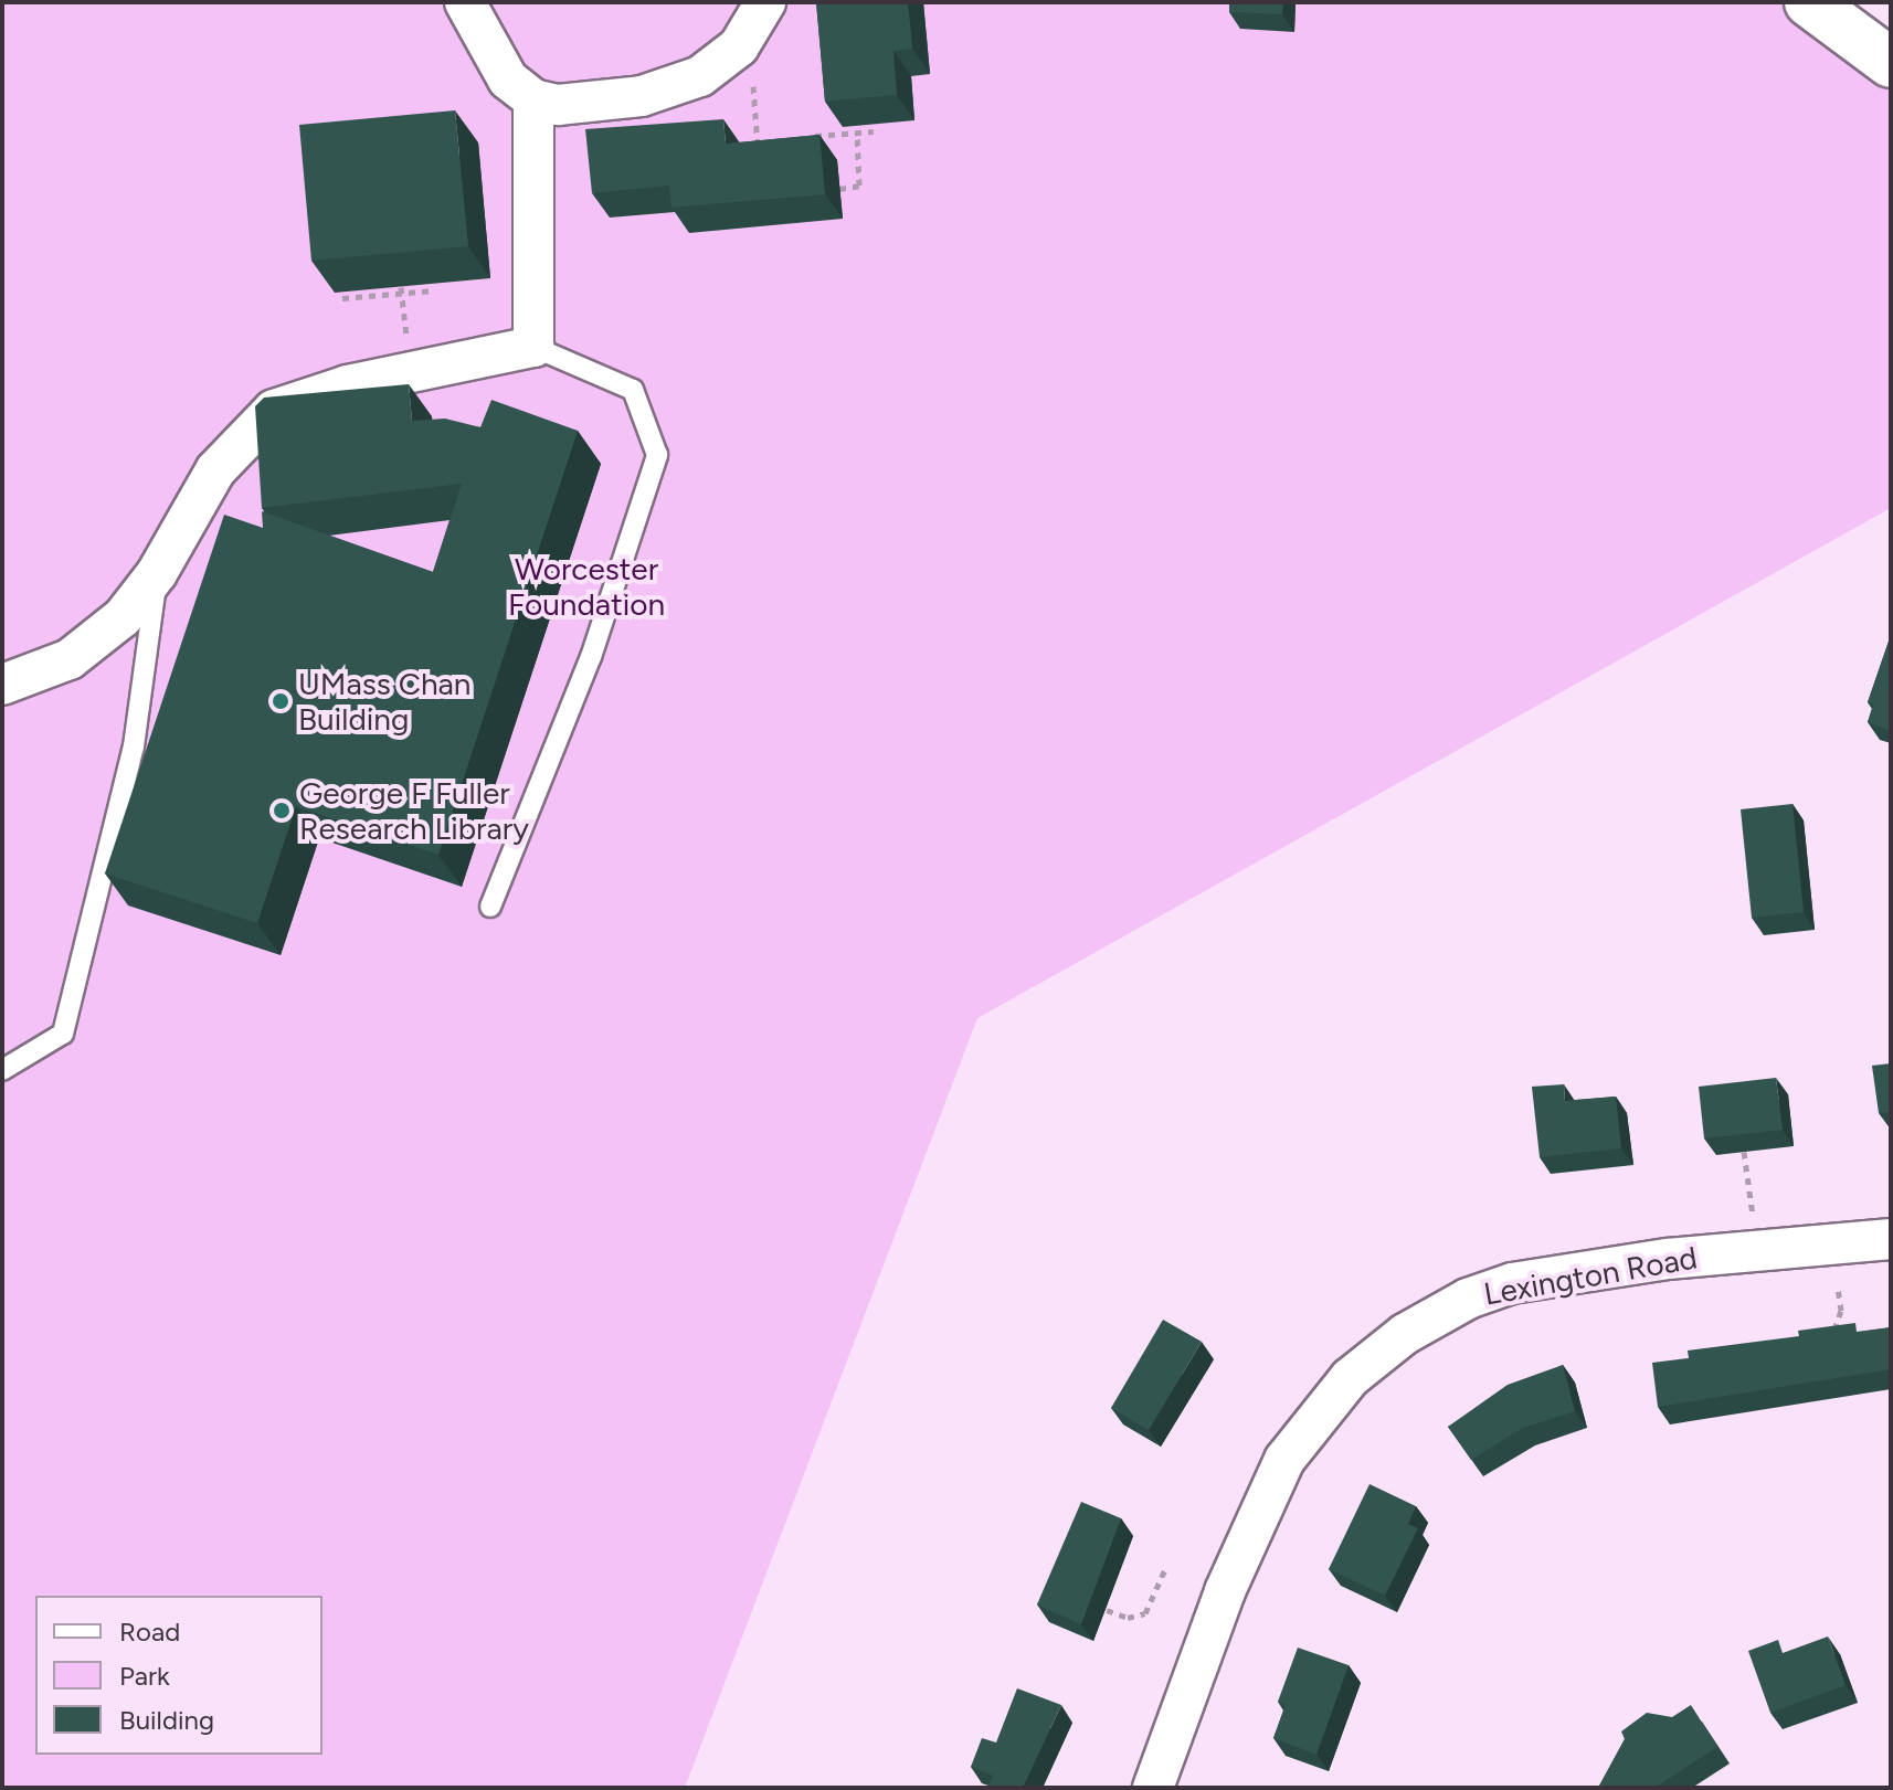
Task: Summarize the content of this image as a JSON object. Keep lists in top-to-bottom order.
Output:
{
  "streets": {
    "street": ["Lexington Road"]
  },
  "parks": ["Worcester Foundation"],
  "places": ["UMass Chan Building", "George F Fuller Research Library"],
  "legend": ["Road", "Park", "Building"]
}
